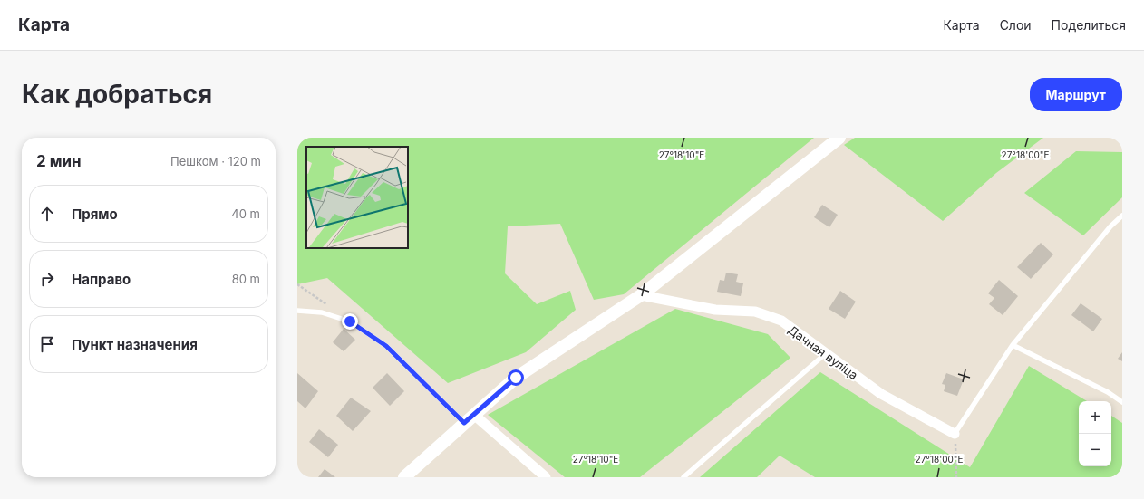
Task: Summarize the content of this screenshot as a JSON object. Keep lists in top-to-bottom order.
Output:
{
  "streets": {
    "street": ["Дачная вуліца"]
  },
  "page": {
    "header": "Карта",
    "nav": ["Карта", "Слои", "Поделиться"],
    "buttons": "Маршрут",
    "title": "Как добраться",
    "heading": ["2 мин", "Пешком · 120 m"],
    "list": [
      ["Прямо", "40 m"],
      ["Направо", "80 m"],
      "Пункт назначения"
    ],
    "map_buttons": ["+", "−"]
  },
  "coordinates": ["27°18'10\"E", "27°18'00\"E"]
}
